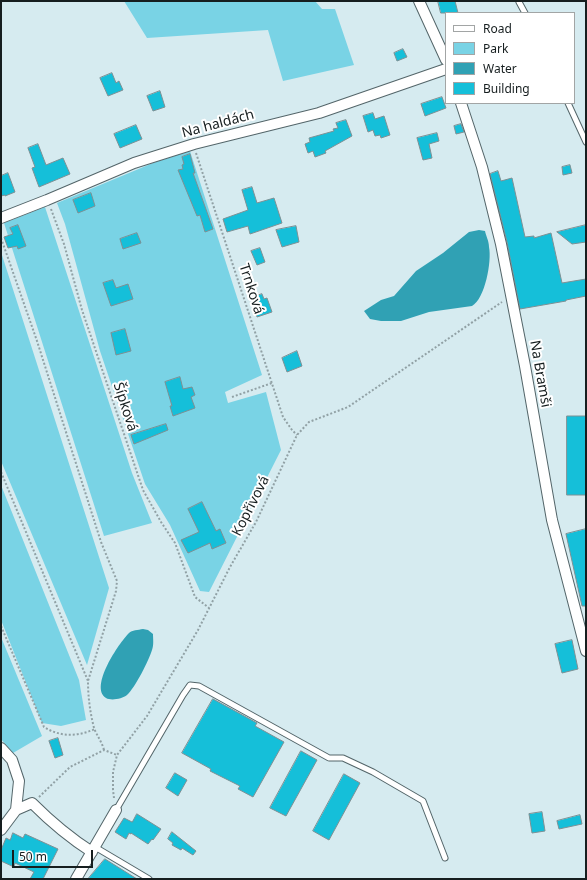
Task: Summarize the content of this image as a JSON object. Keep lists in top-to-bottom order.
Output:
{
  "streets": {
    "street": ["Na haldách", "Na Bramši"],
    "path": ["Trnková", "Šípková", "Kopřivová"]
  },
  "crossings": [
    ["Na haldách", "Trnková"],
    ["Na haldách", "Šípková"],
    ["Trnková", "Kopřivová"],
    ["Na Bramši", "Kopřivová"],
    ["Šípková", "Kopřivová"]
  ],
  "legend": [
    "Road",
    "Park",
    "Water",
    "Building"
  ],
  "scale_bar": "50 m"
}
